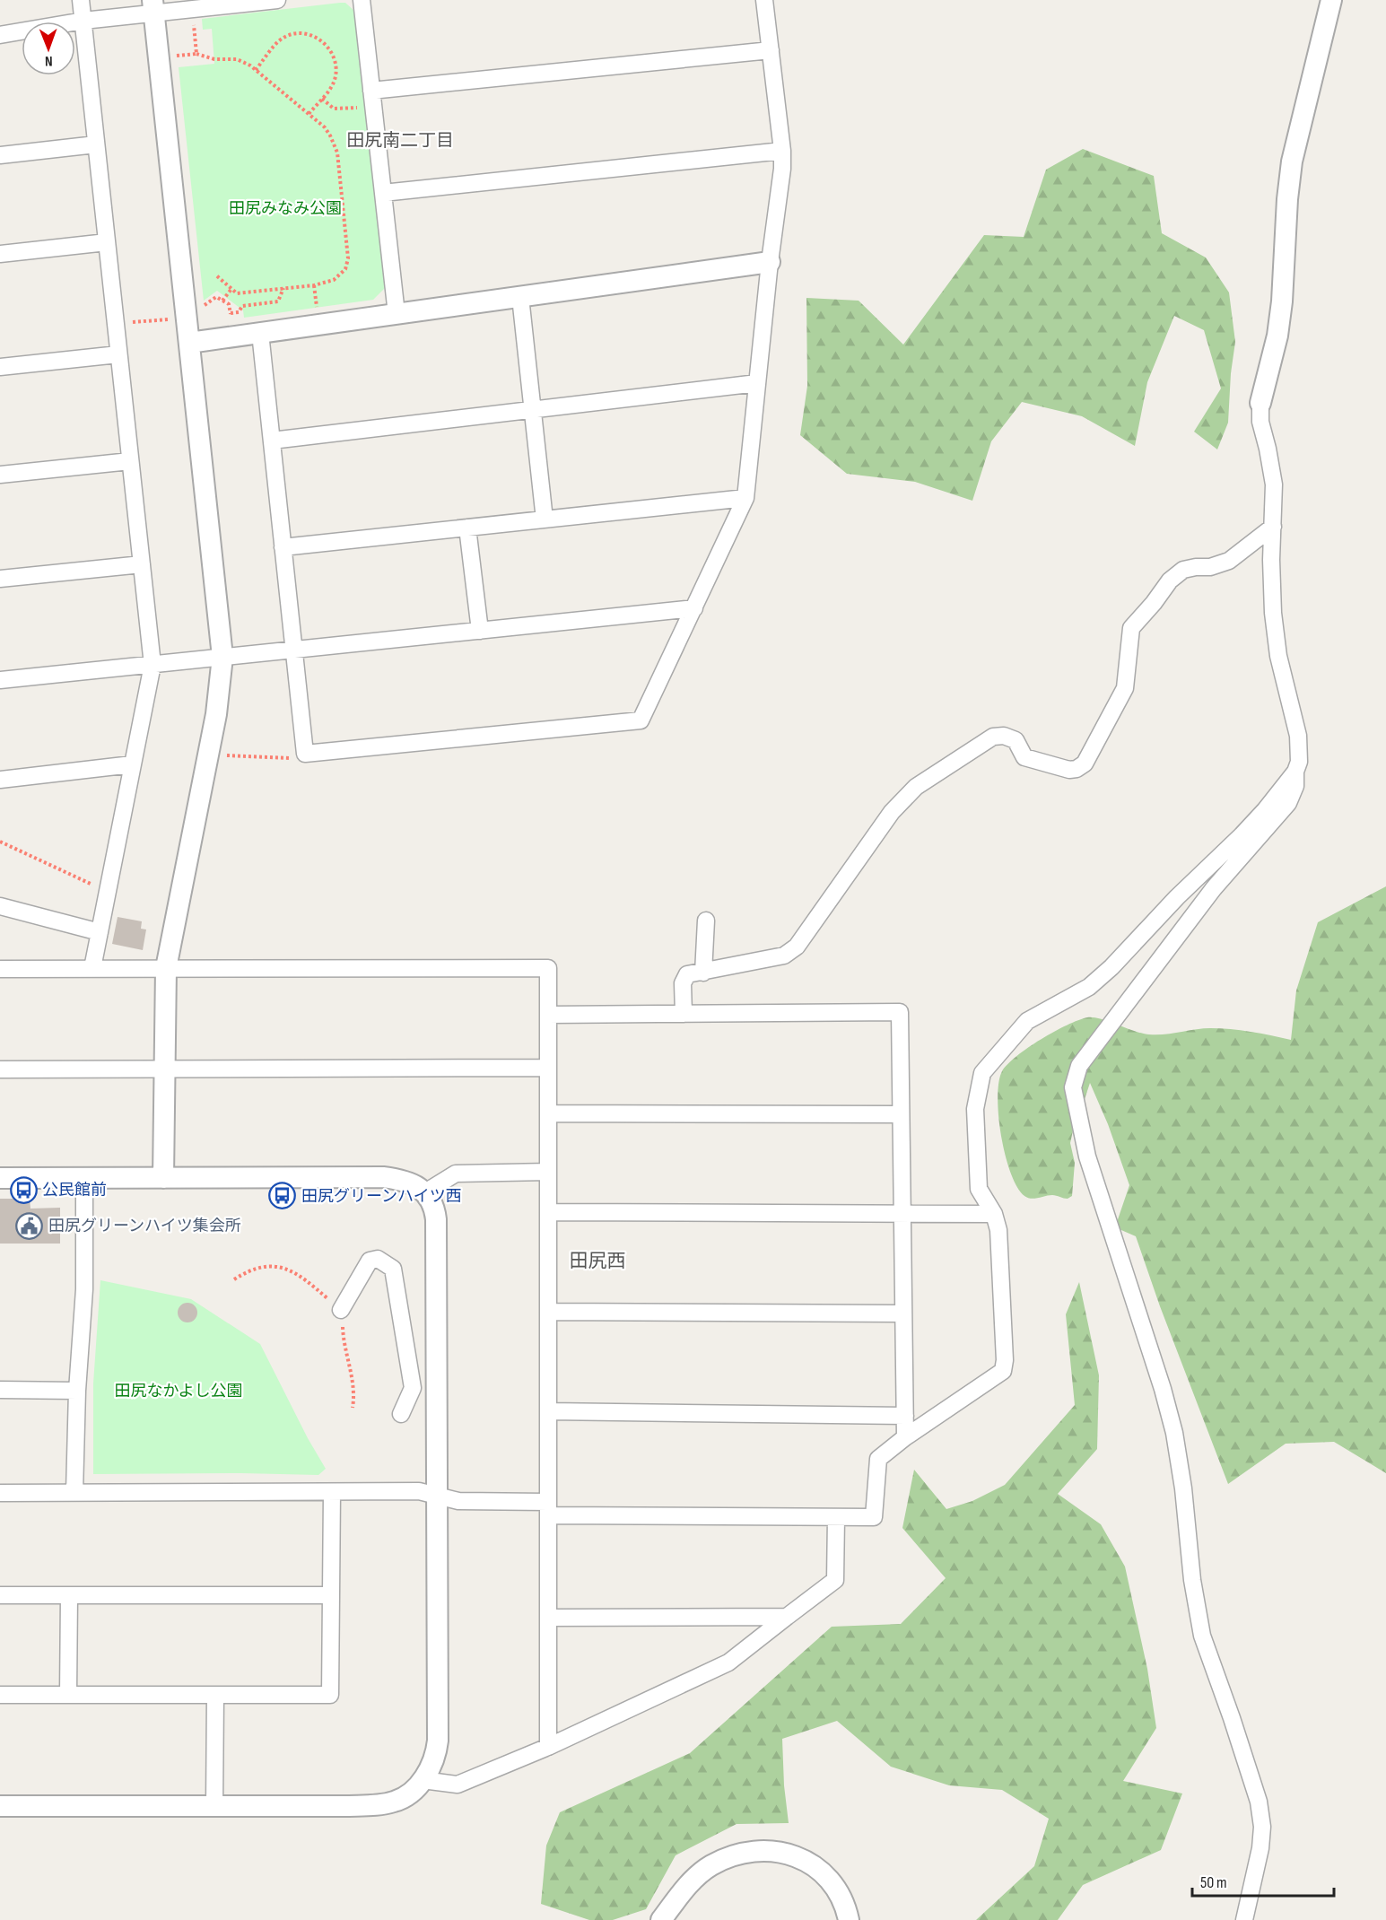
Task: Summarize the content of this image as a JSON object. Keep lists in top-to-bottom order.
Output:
{
  "districts": ["田尻南二丁目", "田尻西"],
  "parks": ["田尻みなみ公園", "田尻なかよし公園"],
  "places": {
    "bus stop": ["公民館前", "田尻グリーンハイツ西"],
    "public building": ["田尻グリーンハイツ集会所"]
  },
  "scale_bar": "50 m",
  "north": "bottom"
}
